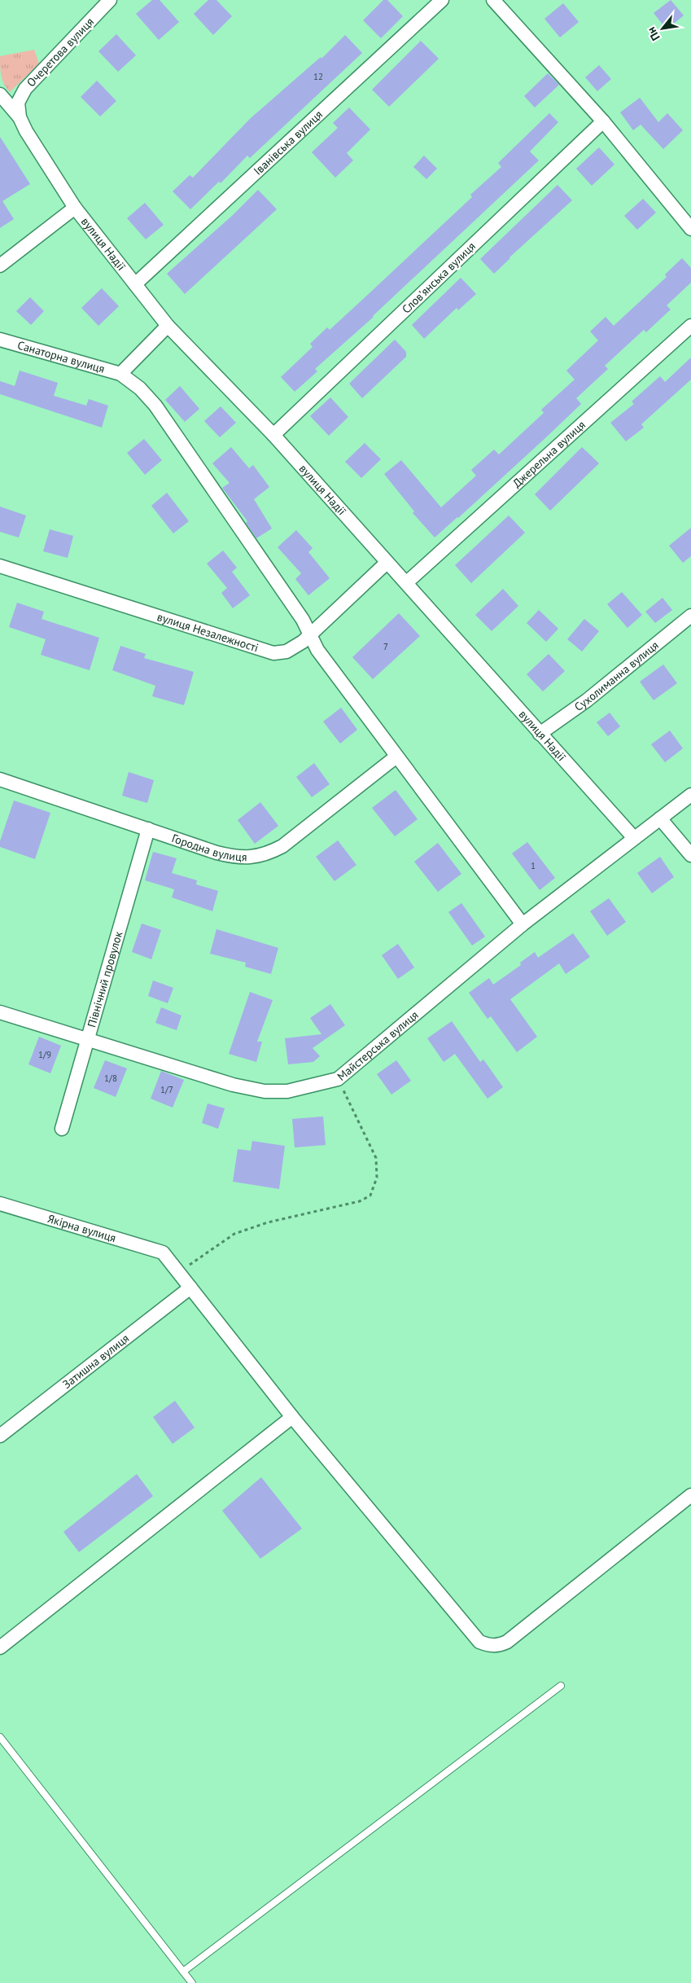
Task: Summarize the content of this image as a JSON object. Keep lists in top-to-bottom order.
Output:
{
  "streets": {
    "street": [
      "Очеретова вулиця",
      "Іванівська вулиця",
      "вулиця Надії",
      "Словʼянська вулиця",
      "Санаторна вулиця",
      "Джерельна вулиця",
      "вулиця Незалежності",
      "Сухолиманна вулиця",
      "Городна вулиця",
      "Північний провулок",
      "Майстерська вулиця",
      "Якірна вулиця",
      "Затишна вулиця"
    ]
  },
  "crossings": [
    ["Очеретова вулиця", "вулиця Надії"],
    ["Іванівська вулиця", "вулиця Надії"],
    ["вулиця Надії", "Словʼянська вулиця"],
    ["вулиця Надії", "Джерельна вулиця"],
    ["вулиця Надії", "вулиця Незалежності"],
    ["вулиця Надії", "Сухолиманна вулиця"],
    ["вулиця Надії", "Майстерська вулиця"],
    ["Городна вулиця", "Північний провулок"],
    ["Північний провулок", "Майстерська вулиця"]
  ],
  "house_numbers": [
    "12",
    "7",
    "1",
    "1/9",
    "1/8",
    "1/7"
  ],
  "north": "bottom left"
}
